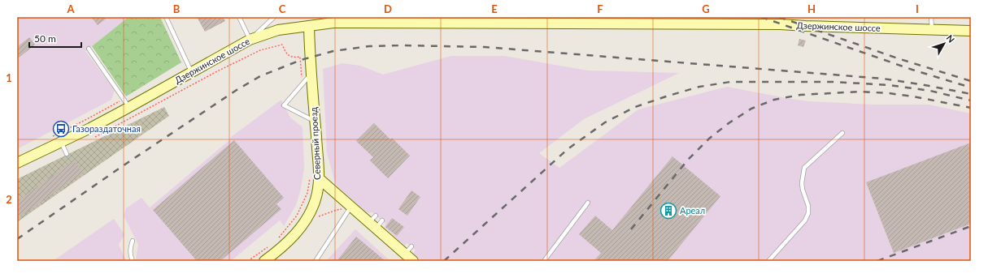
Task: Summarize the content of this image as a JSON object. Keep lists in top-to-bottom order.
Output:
{
  "streets": {
    "main road": ["Дзержинское шоссе", "Северный проезд"]
  },
  "crossings": [
    ["Дзержинское шоссе", "Северный проезд"]
  ],
  "places": {
    "bus stop": ["Газораздаточная"],
    "building": ["Ареал"]
  },
  "scale_bar": "50 m",
  "north": "top right",
  "grid": {
    "columns": [
      "A",
      "B",
      "C",
      "D",
      "E",
      "F",
      "G",
      "H",
      "I"
    ],
    "rows": ["1", "2"]
  }
}
